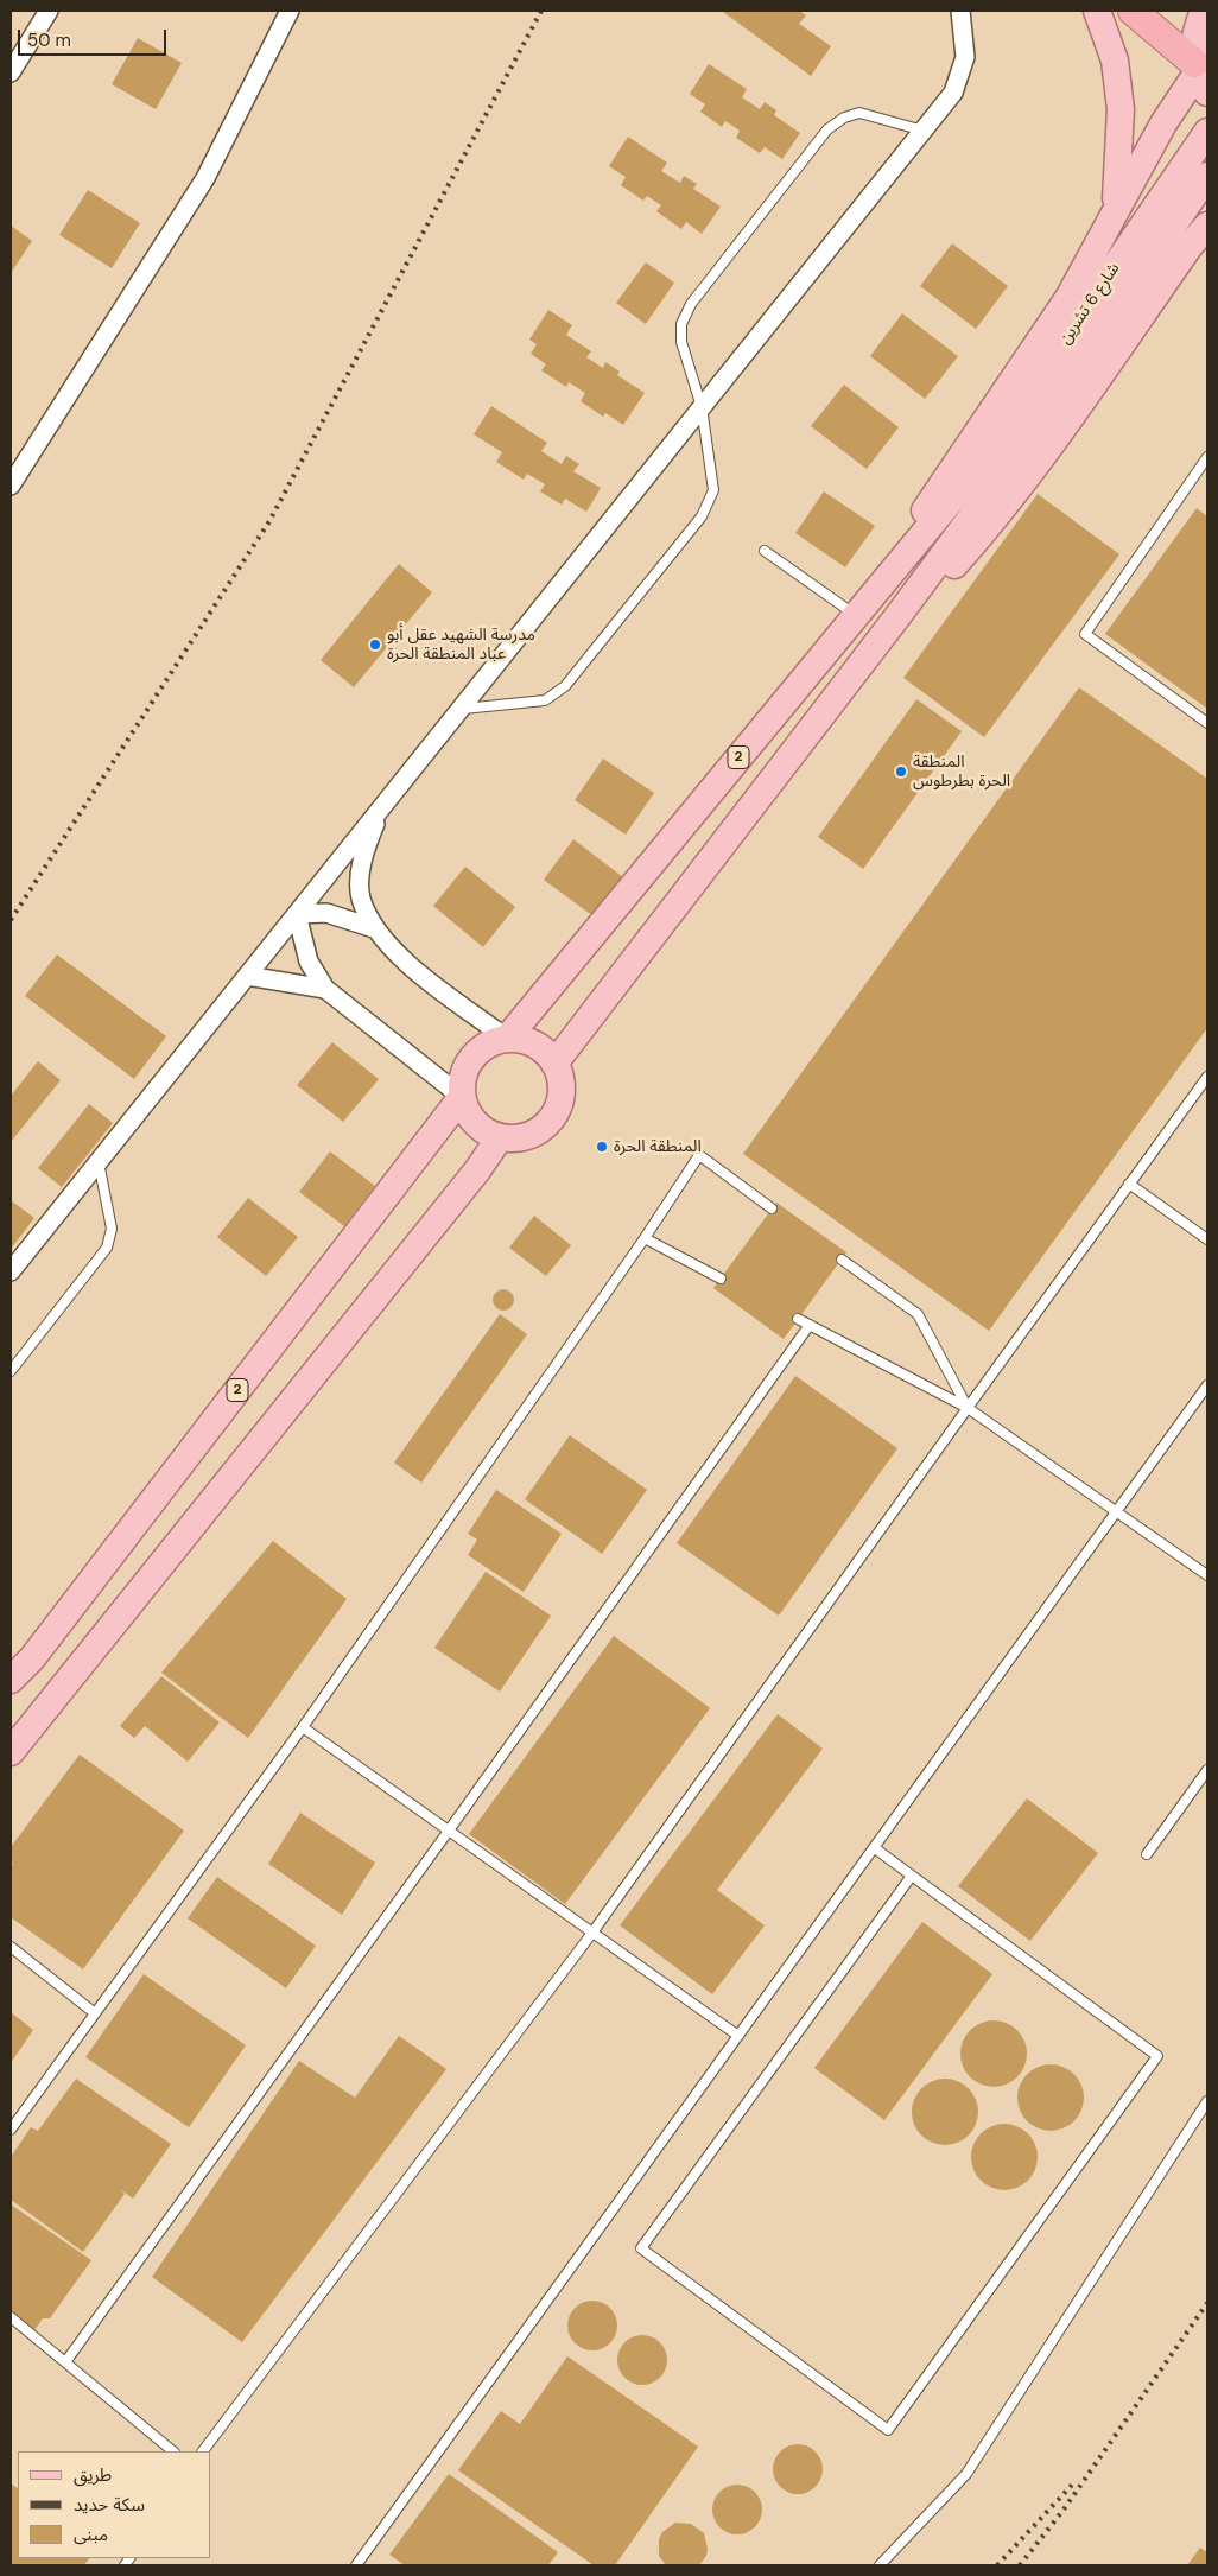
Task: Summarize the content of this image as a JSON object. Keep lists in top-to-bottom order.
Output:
{
  "streets": {
    "main road": ["شارع 6 تشرين", "2"]
  },
  "crossings": [
    ["شارع 6 تشرين", "2"]
  ],
  "places": ["مدرسة الشهيد عقل أبو عباد المنطقة الحرة", "المنطقة الحرة بطرطوس", "المنطقة الحرة"],
  "legend": ["طريق", "سكة حديد", "مبنى"],
  "scale_bar": "50 m"
}
